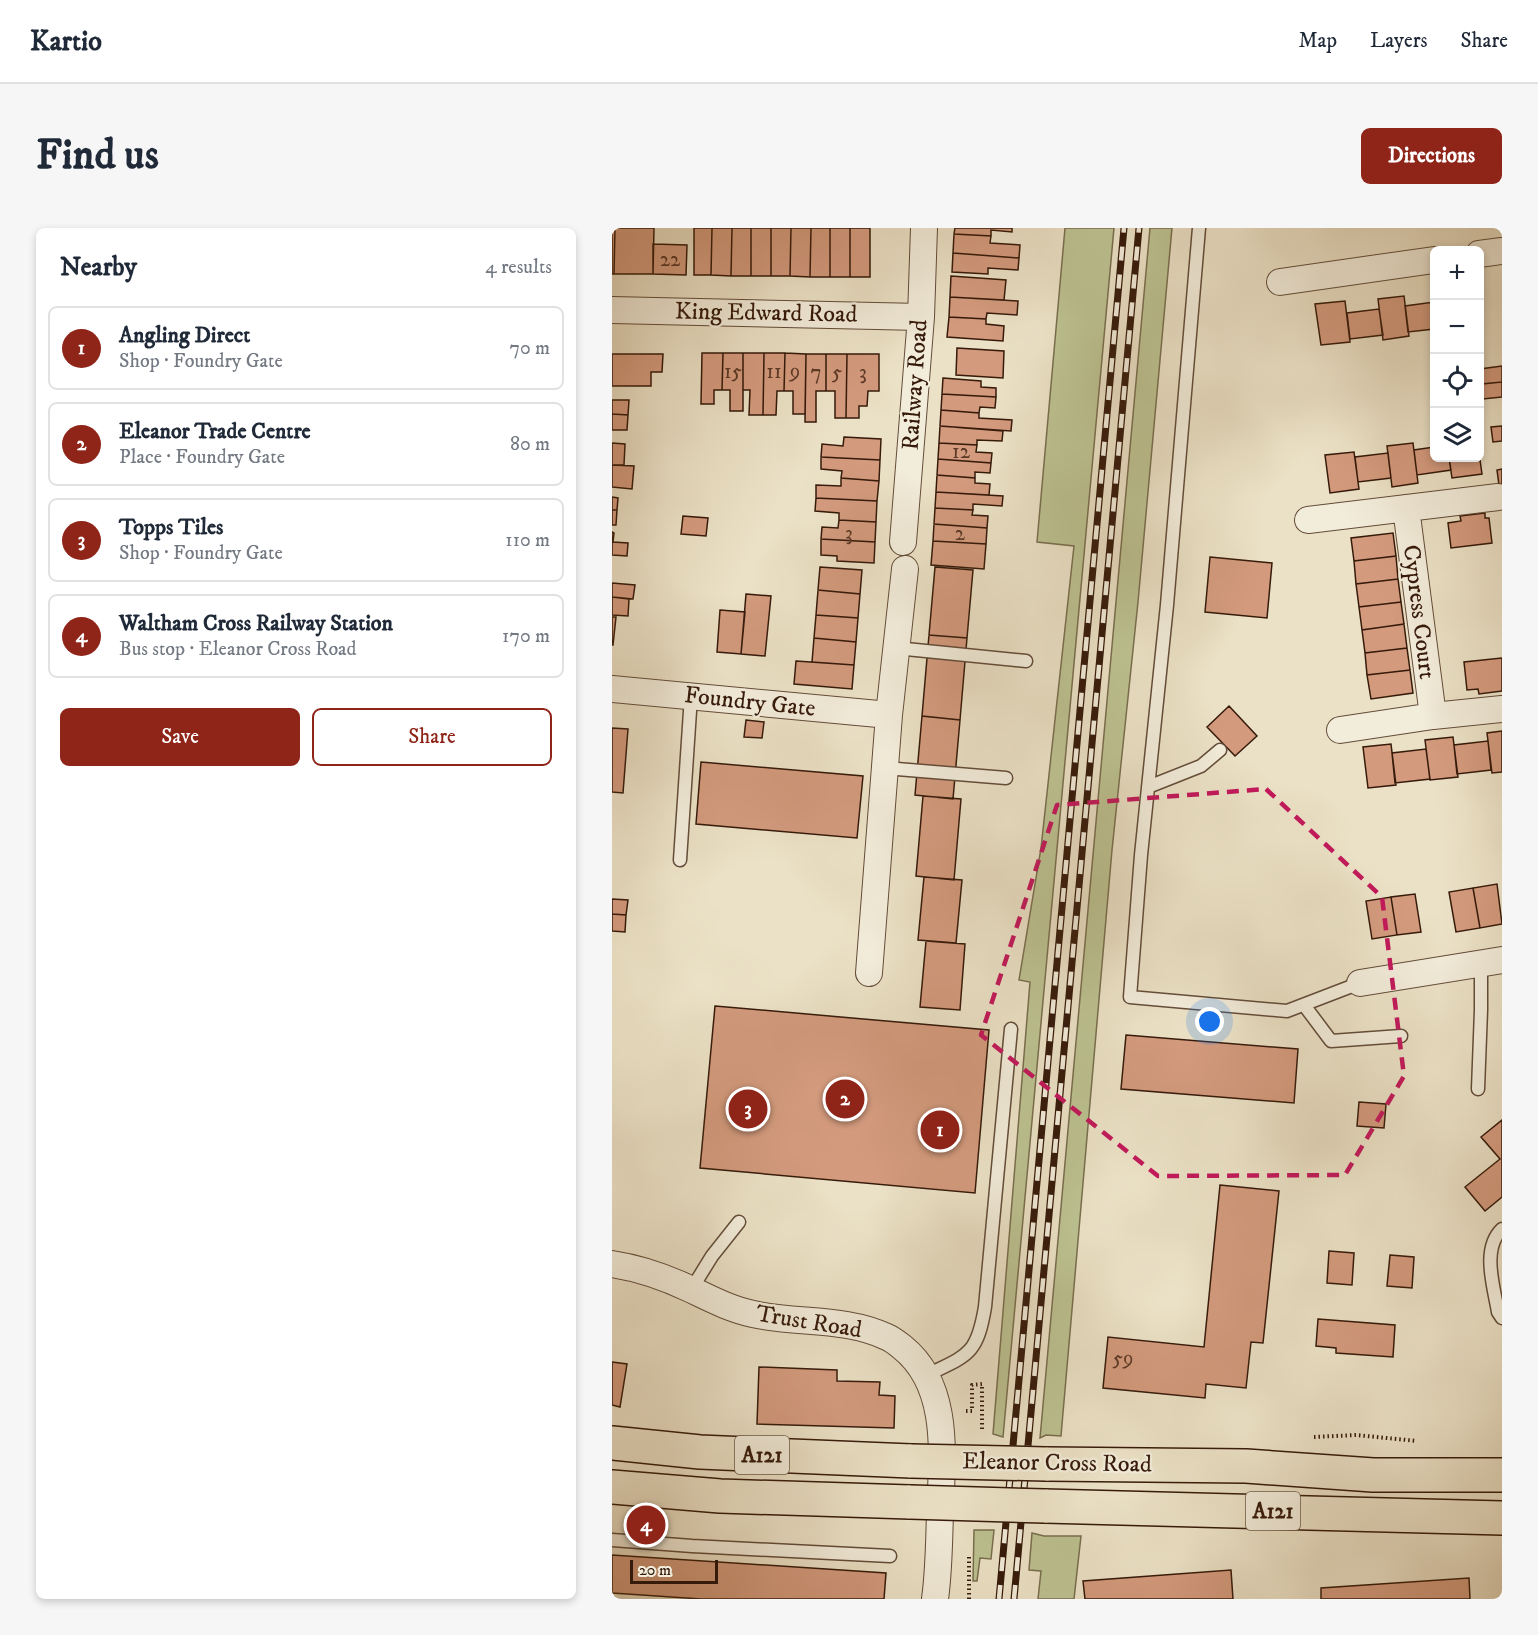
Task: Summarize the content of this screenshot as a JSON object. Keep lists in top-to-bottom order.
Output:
{
  "streets": {
    "main road": ["A121", "Eleanor Cross Road"],
    "street": [
      "King Edward Road",
      "Railway Road",
      "Cypress Court",
      "Foundry Gate",
      "Trust Road"
    ]
  },
  "crossings": [
    ["King Edward Road", "Railway Road"]
  ],
  "house_numbers": [
    "22",
    "15",
    "11",
    "9",
    "7",
    "5",
    "3",
    "12",
    "3",
    "2",
    "59"
  ],
  "scale_bar": "20 m",
  "page": {
    "header": "Kartio",
    "nav": ["Map", "Layers", "Share"],
    "buttons": [
      "Directions",
      ["Save", "Share"]
    ],
    "title": "Find us",
    "heading": ["Nearby", "4 results"],
    "map_buttons": ["+", "−"],
    "list": [
      {
        "mark": "1",
        "name": "Angling Direct",
        "note": "Shop · Foundry Gate",
        "value": "70 m"
      },
      {
        "mark": "2",
        "name": "Eleanor Trade Centre",
        "note": "Place · Foundry Gate",
        "value": "80 m"
      },
      {
        "mark": "3",
        "name": "Topps Tiles",
        "note": "Shop · Foundry Gate",
        "value": "110 m"
      },
      {
        "mark": "4",
        "name": "Waltham Cross Railway Station",
        "note": "Bus stop · Eleanor Cross Road",
        "value": "170 m"
      }
    ],
    "pins": [
      "2",
      "3",
      "1",
      "4"
    ],
    "scale": "20 m"
  }
}
